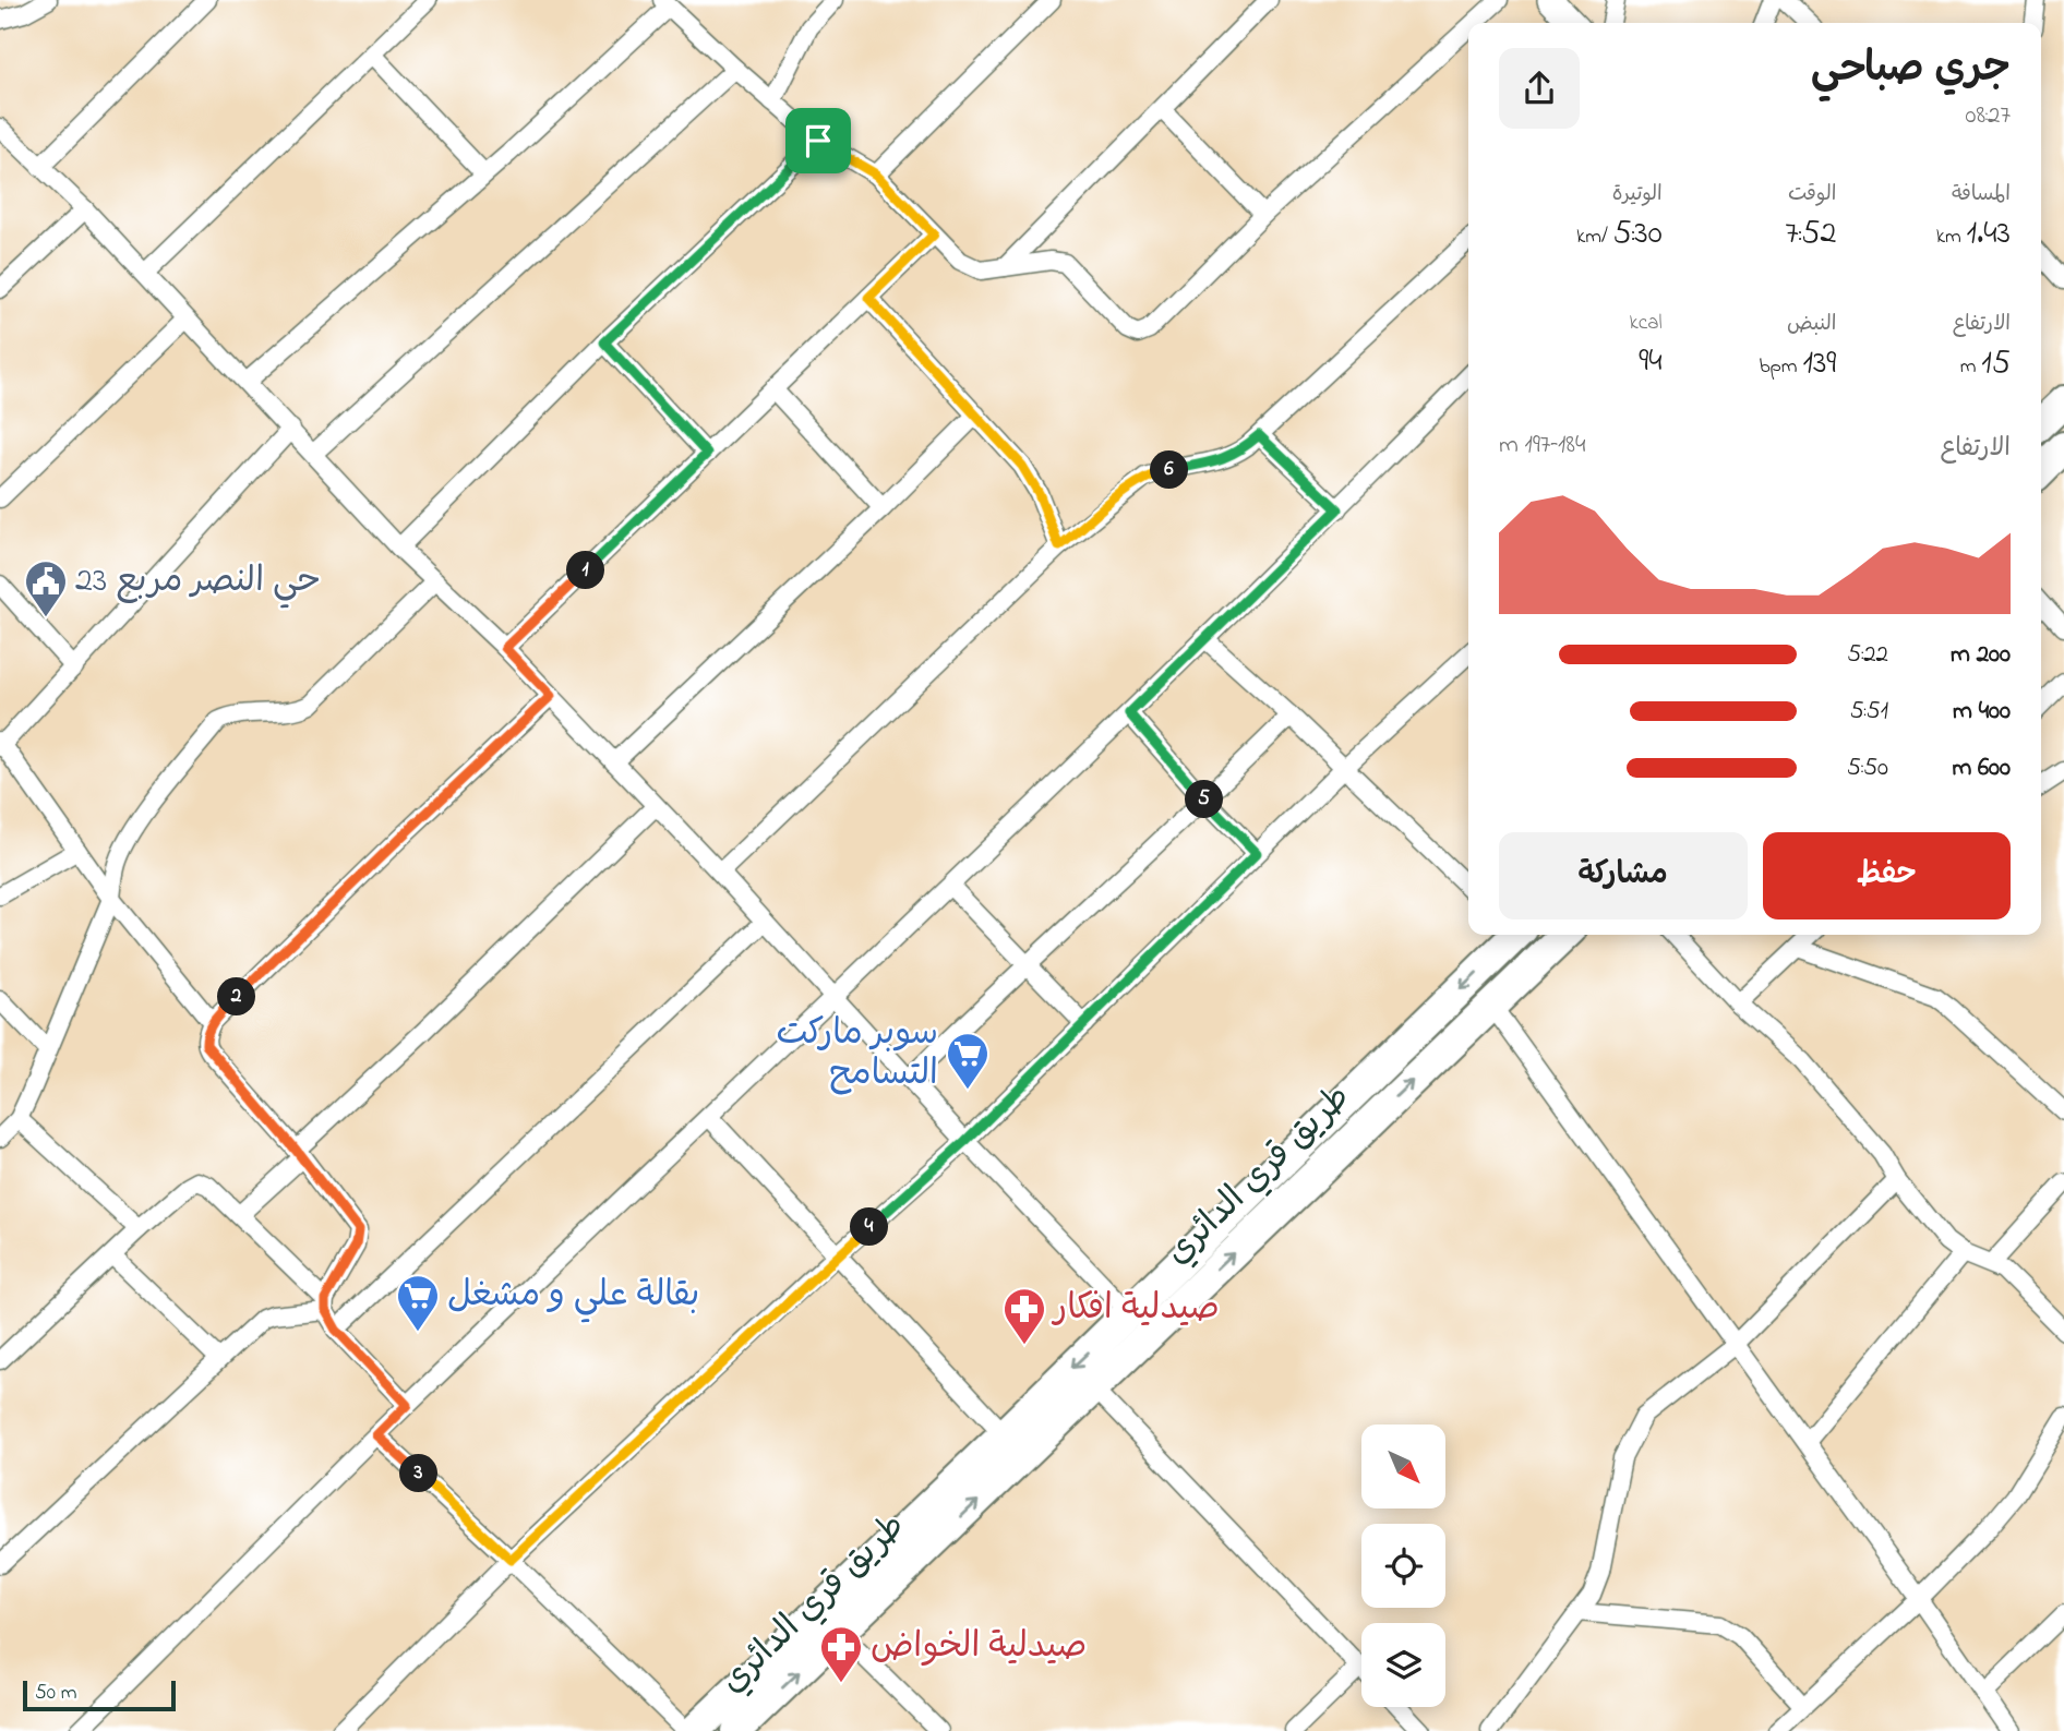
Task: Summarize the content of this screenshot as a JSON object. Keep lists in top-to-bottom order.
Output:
{
  "streets": {
    "highway": ["طريق قري الدائري"]
  },
  "places": {
    "public building": ["حي النصر مربع 23"],
    "supermarket": ["سوبر ماركت التسامح", "بقالة علي و مشغل"],
    "pharmacy": ["صيدلية افكار", "صيدلية الخواض"]
  },
  "scale_bar": "50 m",
  "north": "bottom right",
  "page": {
    "heading": ["جري صباحي", "08:27"],
    "stats": [
      ["المسافة", "1.43 km"],
      ["الوقت", "7:52"],
      ["الوتيرة", "5:30 /km"],
      ["الارتفاع", "15 m"],
      ["النبض", "139 bpm"],
      ["kcal", "94"]
    ],
    "chart": ["الارتفاع", "184–197 m"],
    "pins": [
      "6",
      "1",
      "5",
      "2",
      "4",
      "3"
    ],
    "list": [
      {
        "name": "200 m",
        "note": "5:22"
      },
      {
        "name": "400 m",
        "note": "5:51"
      },
      {
        "name": "600 m",
        "note": "5:50"
      }
    ],
    "buttons": ["حفظ", "مشاركة"],
    "scale": "50 m"
  }
}
